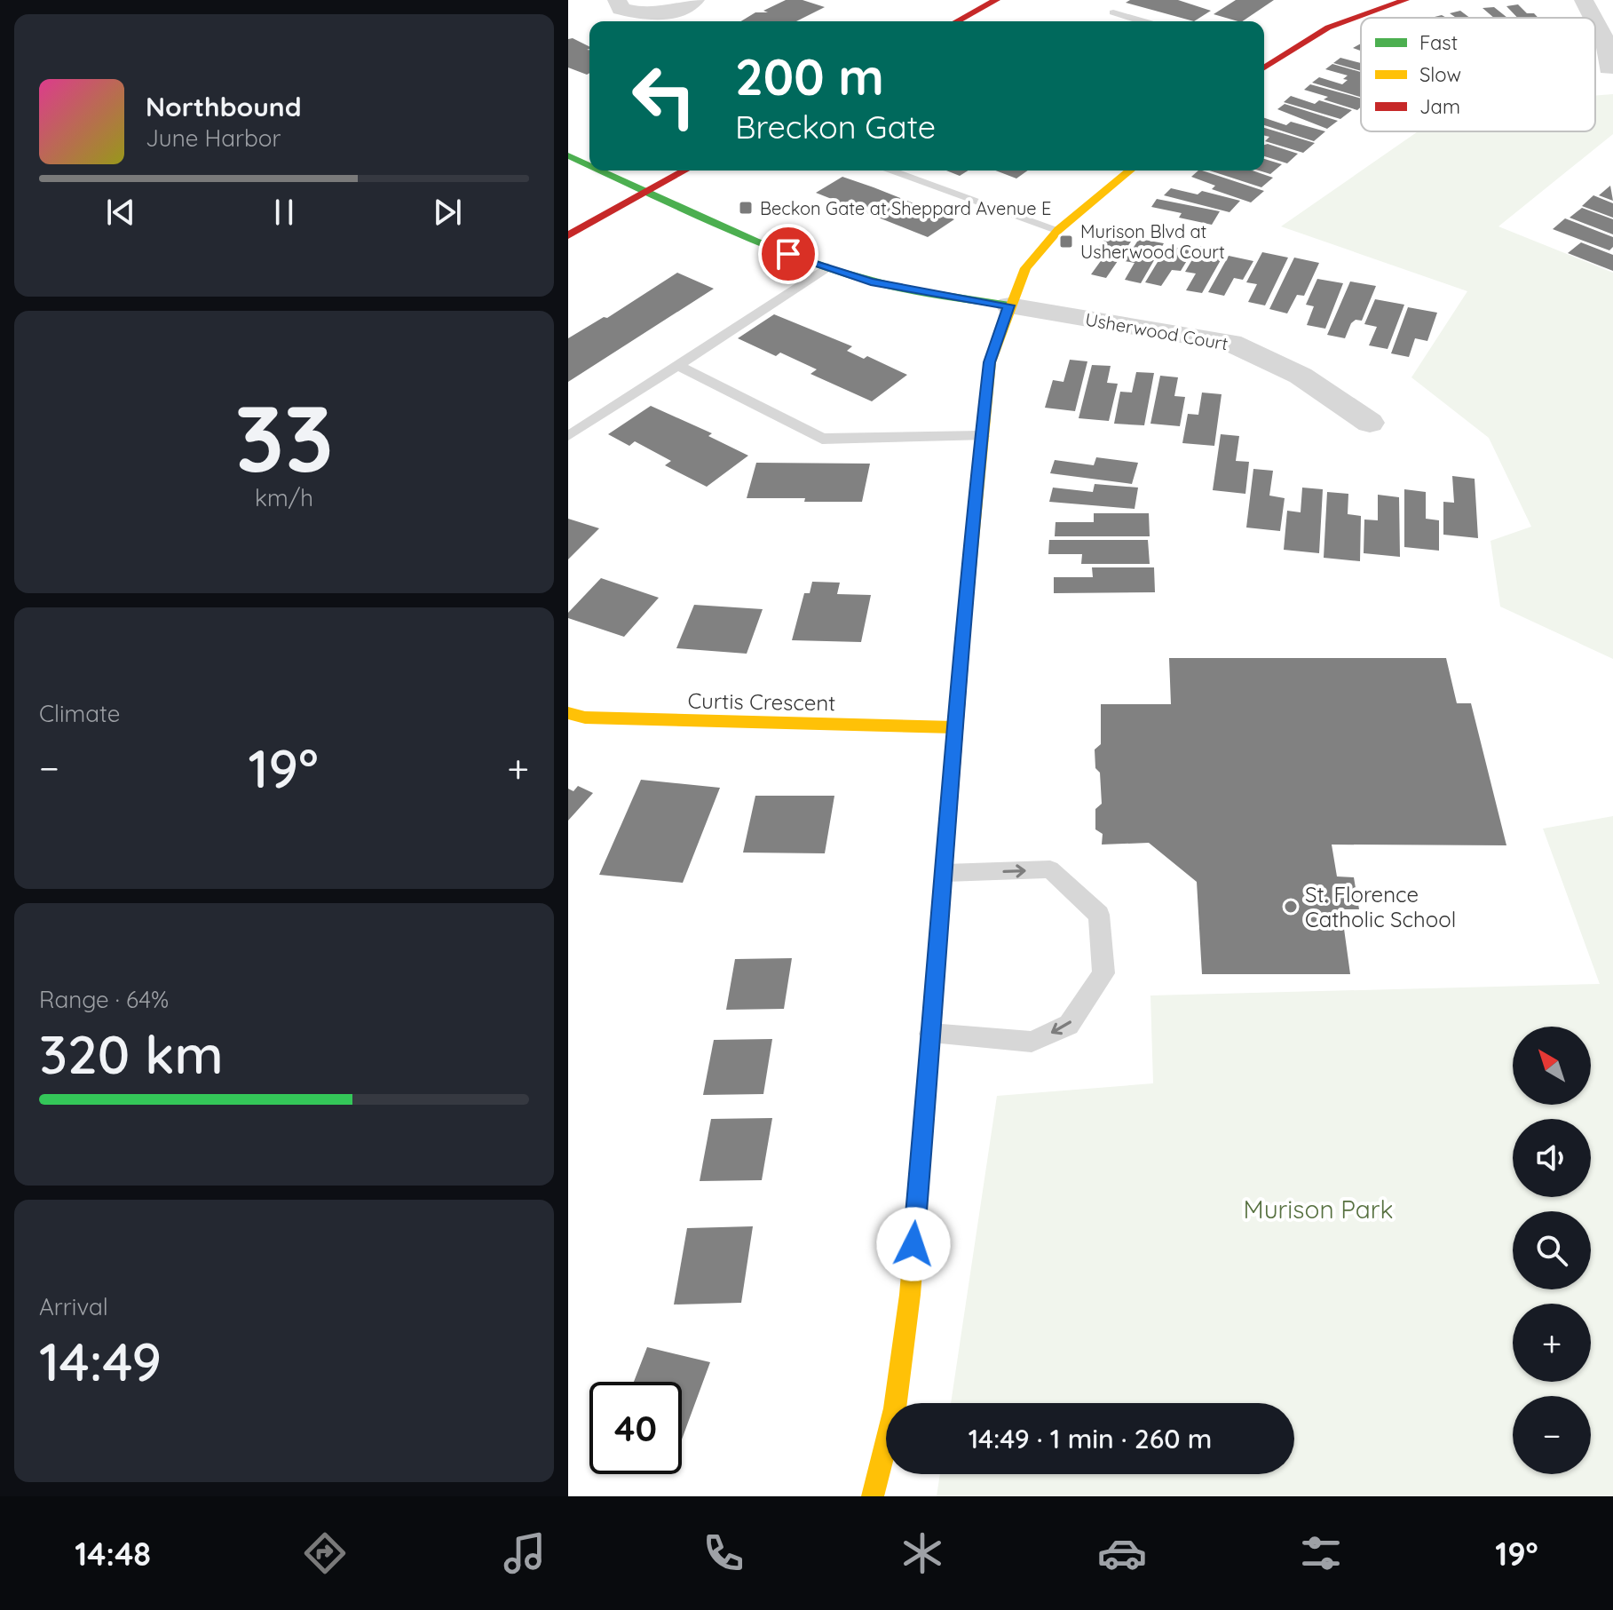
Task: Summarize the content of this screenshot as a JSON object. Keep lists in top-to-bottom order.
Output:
{
  "streets": {
    "street": ["Usherwood Court", "Curtis Crescent"]
  },
  "parks": ["Murison Park"],
  "places": {
    "transit": ["Beckon Gate at Sheppard Avenue E", "Murison Blvd at Usherwood Court"],
    "other": ["St. Florence Catholic School"]
  },
  "legend": ["Fast", "Slow", "Jam"],
  "north": "top left",
  "page": {
    "turn": ["200 m", "Breckon Gate"],
    "song": ["Northbound", "June Harbor"],
    "tile": [
      ["33", "km/h"],
      "Climate",
      ["Range · 64%", "320 km"],
      ["Arrival", "14:49"]
    ],
    "heat": ["−", "19°", "+"],
    "map_buttons": ["+", "−"],
    "limit": "40",
    "trip": "14:49 · 1 min · 260 m",
    "tabs": ["14:48", "19°"]
  }
}
